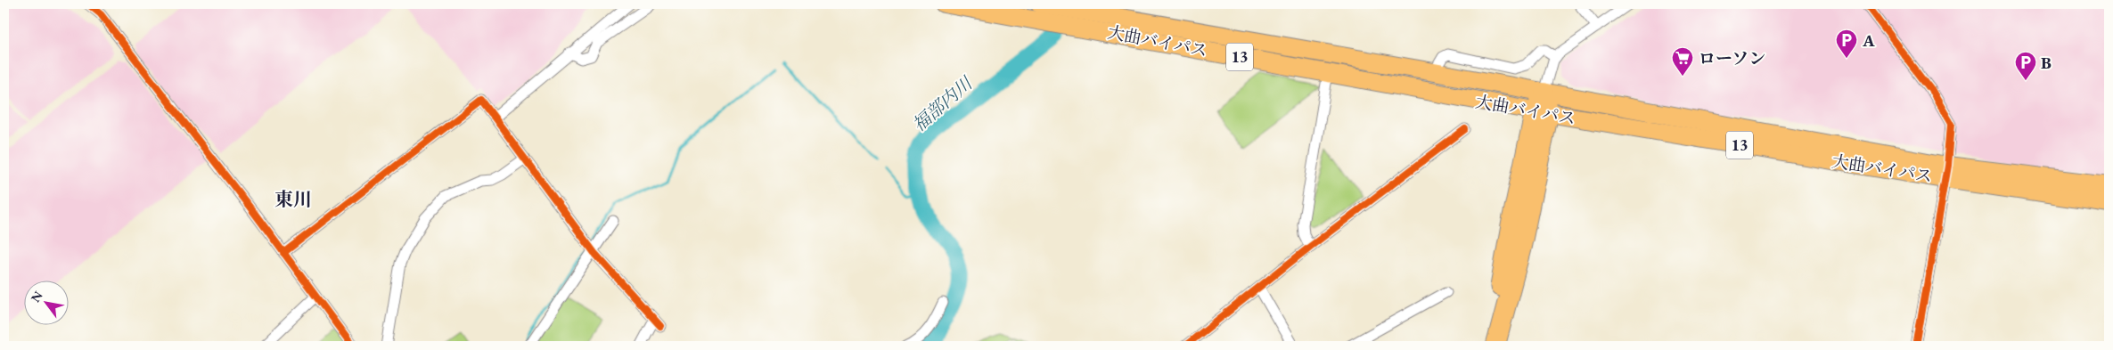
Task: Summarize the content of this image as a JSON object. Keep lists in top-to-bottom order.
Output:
{
  "streets": {
    "highway": ["大曲バイパス", "13"]
  },
  "districts": ["東川"],
  "water": ["福部内川"],
  "places": {
    "parking": ["A", "B"],
    "supermarket": ["ローソン"]
  },
  "north": "top left"
}
